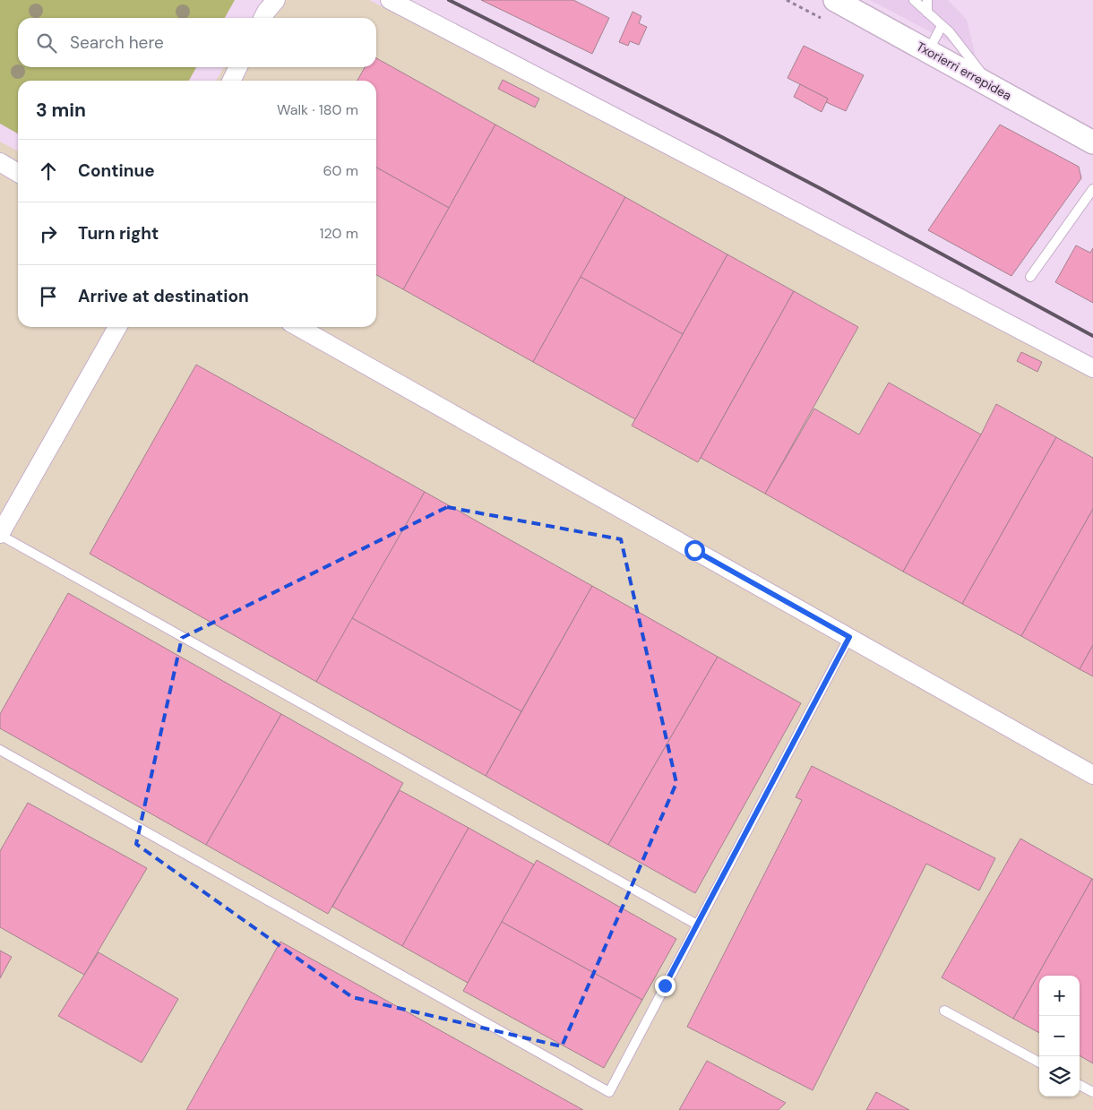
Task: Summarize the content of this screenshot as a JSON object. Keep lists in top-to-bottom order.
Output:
{
  "streets": {
    "street": ["Txorierri errepidea"]
  },
  "page": {
    "search": "Search here",
    "heading": ["3 min", "Walk · 180 m"],
    "list": [
      ["Continue", "60 m"],
      ["Turn right", "120 m"],
      "Arrive at destination"
    ],
    "map_buttons": ["+", "−"]
  }
}
